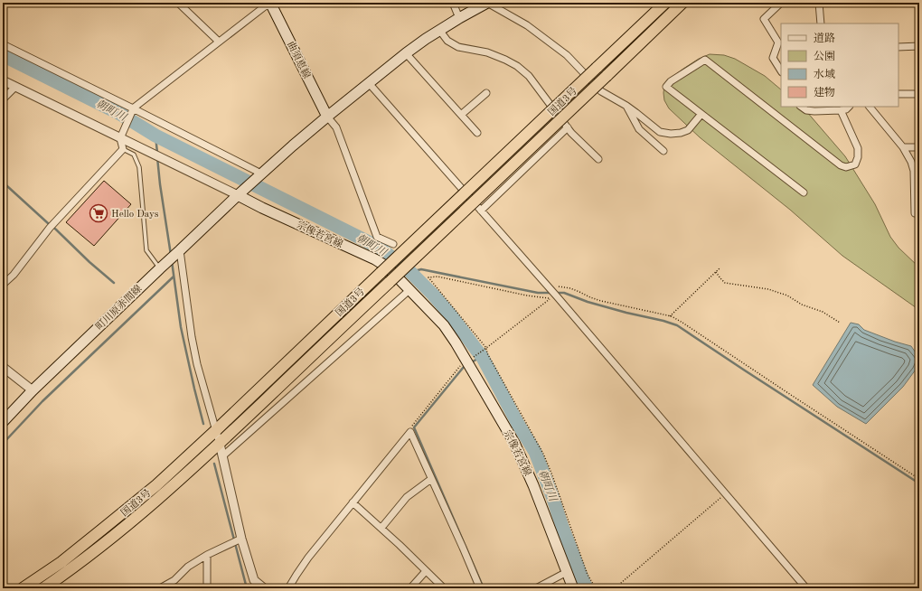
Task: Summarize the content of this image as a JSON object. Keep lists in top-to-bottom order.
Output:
{
  "streets": {
    "highway": ["国道3号"],
    "main road": ["曲須恵線", "宗像若宮線", "町川原赤間線"]
  },
  "crossings": [
    ["宗像若宮線", "町川原赤間線"]
  ],
  "water": ["朝町川"],
  "places": {
    "supermarket": ["Hello Days"]
  },
  "legend": [
    "道路",
    "公園",
    "水域",
    "建物"
  ]
}
